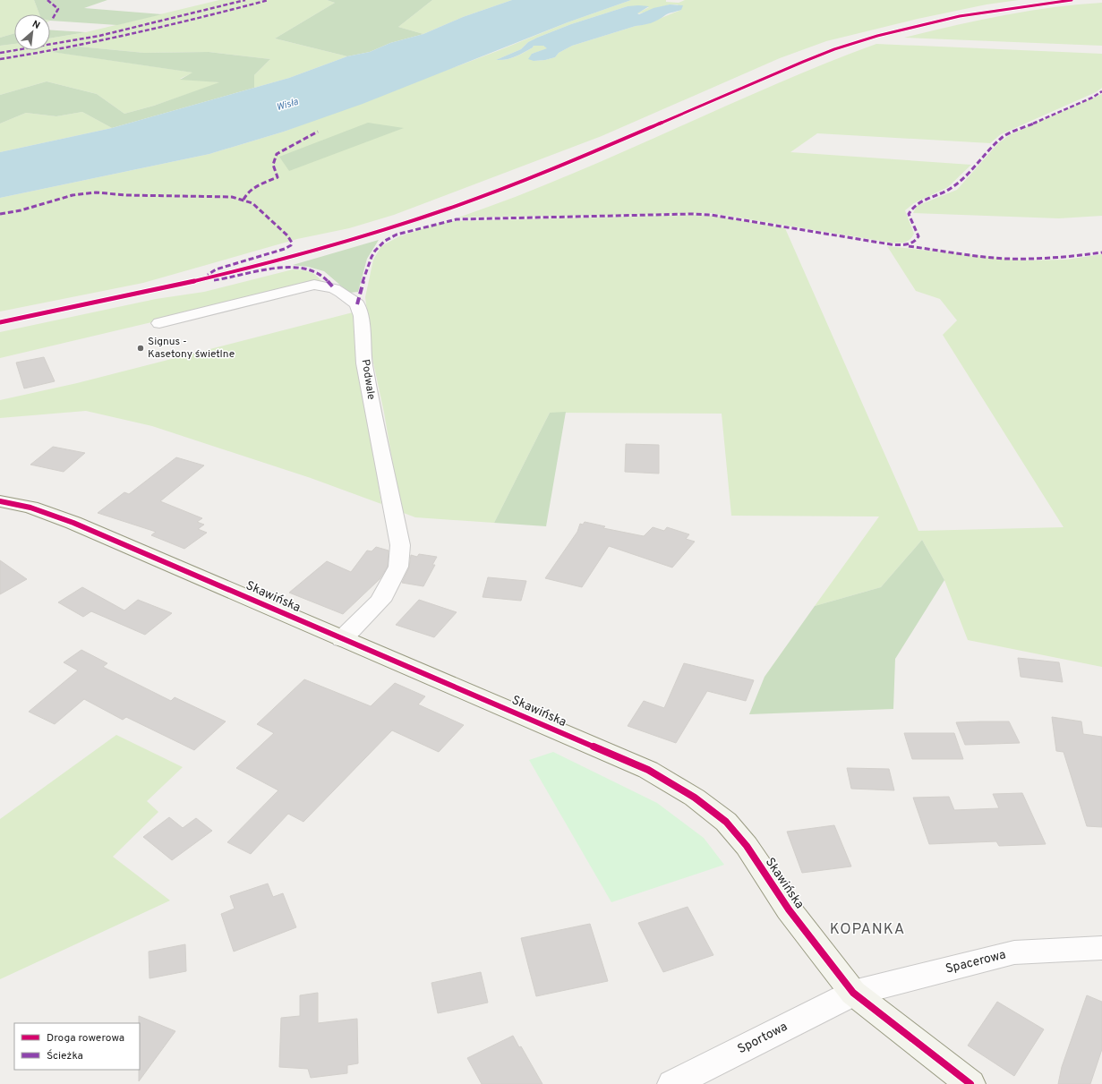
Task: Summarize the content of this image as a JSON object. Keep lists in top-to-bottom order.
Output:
{
  "streets": {
    "street": [
      "Podwale",
      "Skawińska",
      "Spacerowa",
      "Sportowa"
    ]
  },
  "crossings": [
    ["Podwale", "Skawińska"],
    ["Skawińska", "Spacerowa"],
    ["Skawińska", "Sportowa"],
    ["Spacerowa", "Sportowa"]
  ],
  "districts": ["KOPANKA"],
  "water": ["Wisła"],
  "places": ["Signus - Kasetony świetlne"],
  "legend": ["Droga rowerowa", "Ścieżka"],
  "north": "top right"
}
